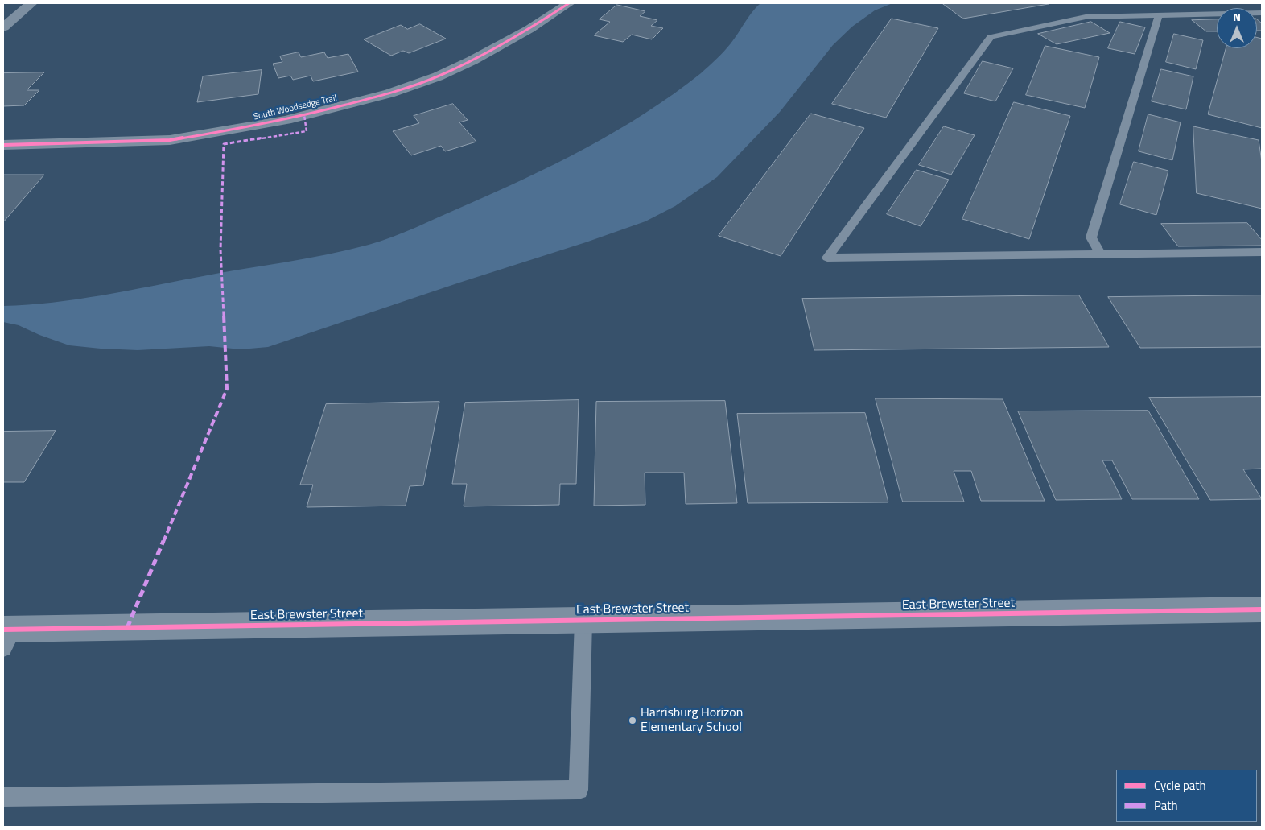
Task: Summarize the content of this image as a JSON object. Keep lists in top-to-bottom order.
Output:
{
  "streets": {
    "street": ["South Woodsedge Trail", "East Brewster Street"]
  },
  "places": ["Harrisburg Horizon Elementary School"],
  "legend": ["Cycle path", "Path"],
  "north": "top"
}
